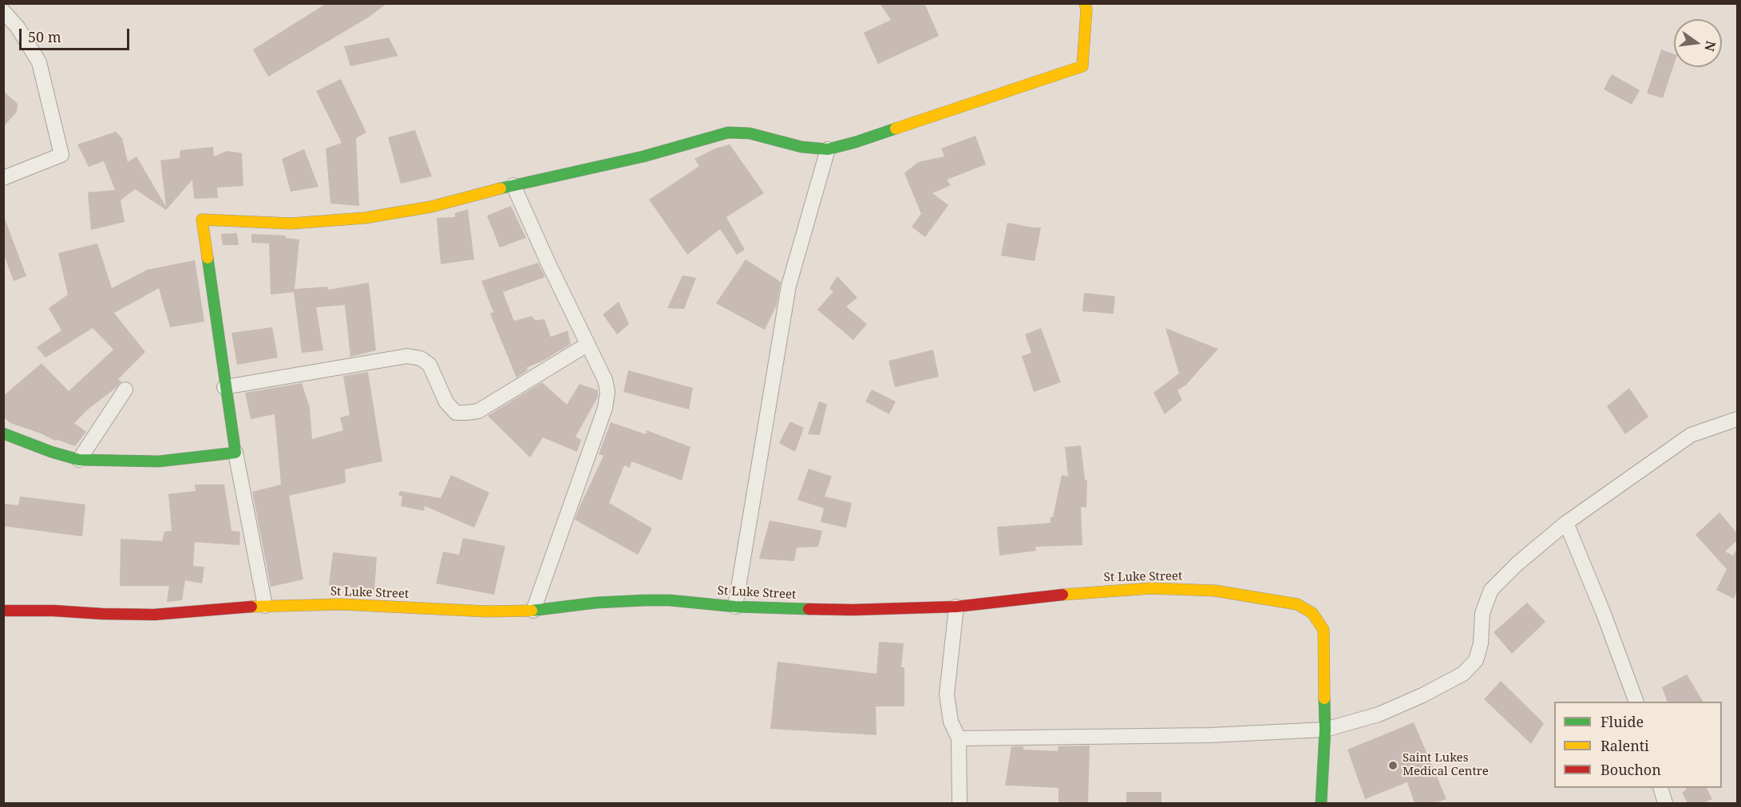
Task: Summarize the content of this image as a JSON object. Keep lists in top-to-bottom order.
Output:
{
  "streets": {
    "street": ["St Luke Street"]
  },
  "places": ["Saint Lukes Medical Centre"],
  "legend": ["Fluide", "Ralenti", "Bouchon"],
  "scale_bar": "50 m",
  "north": "right"
}
